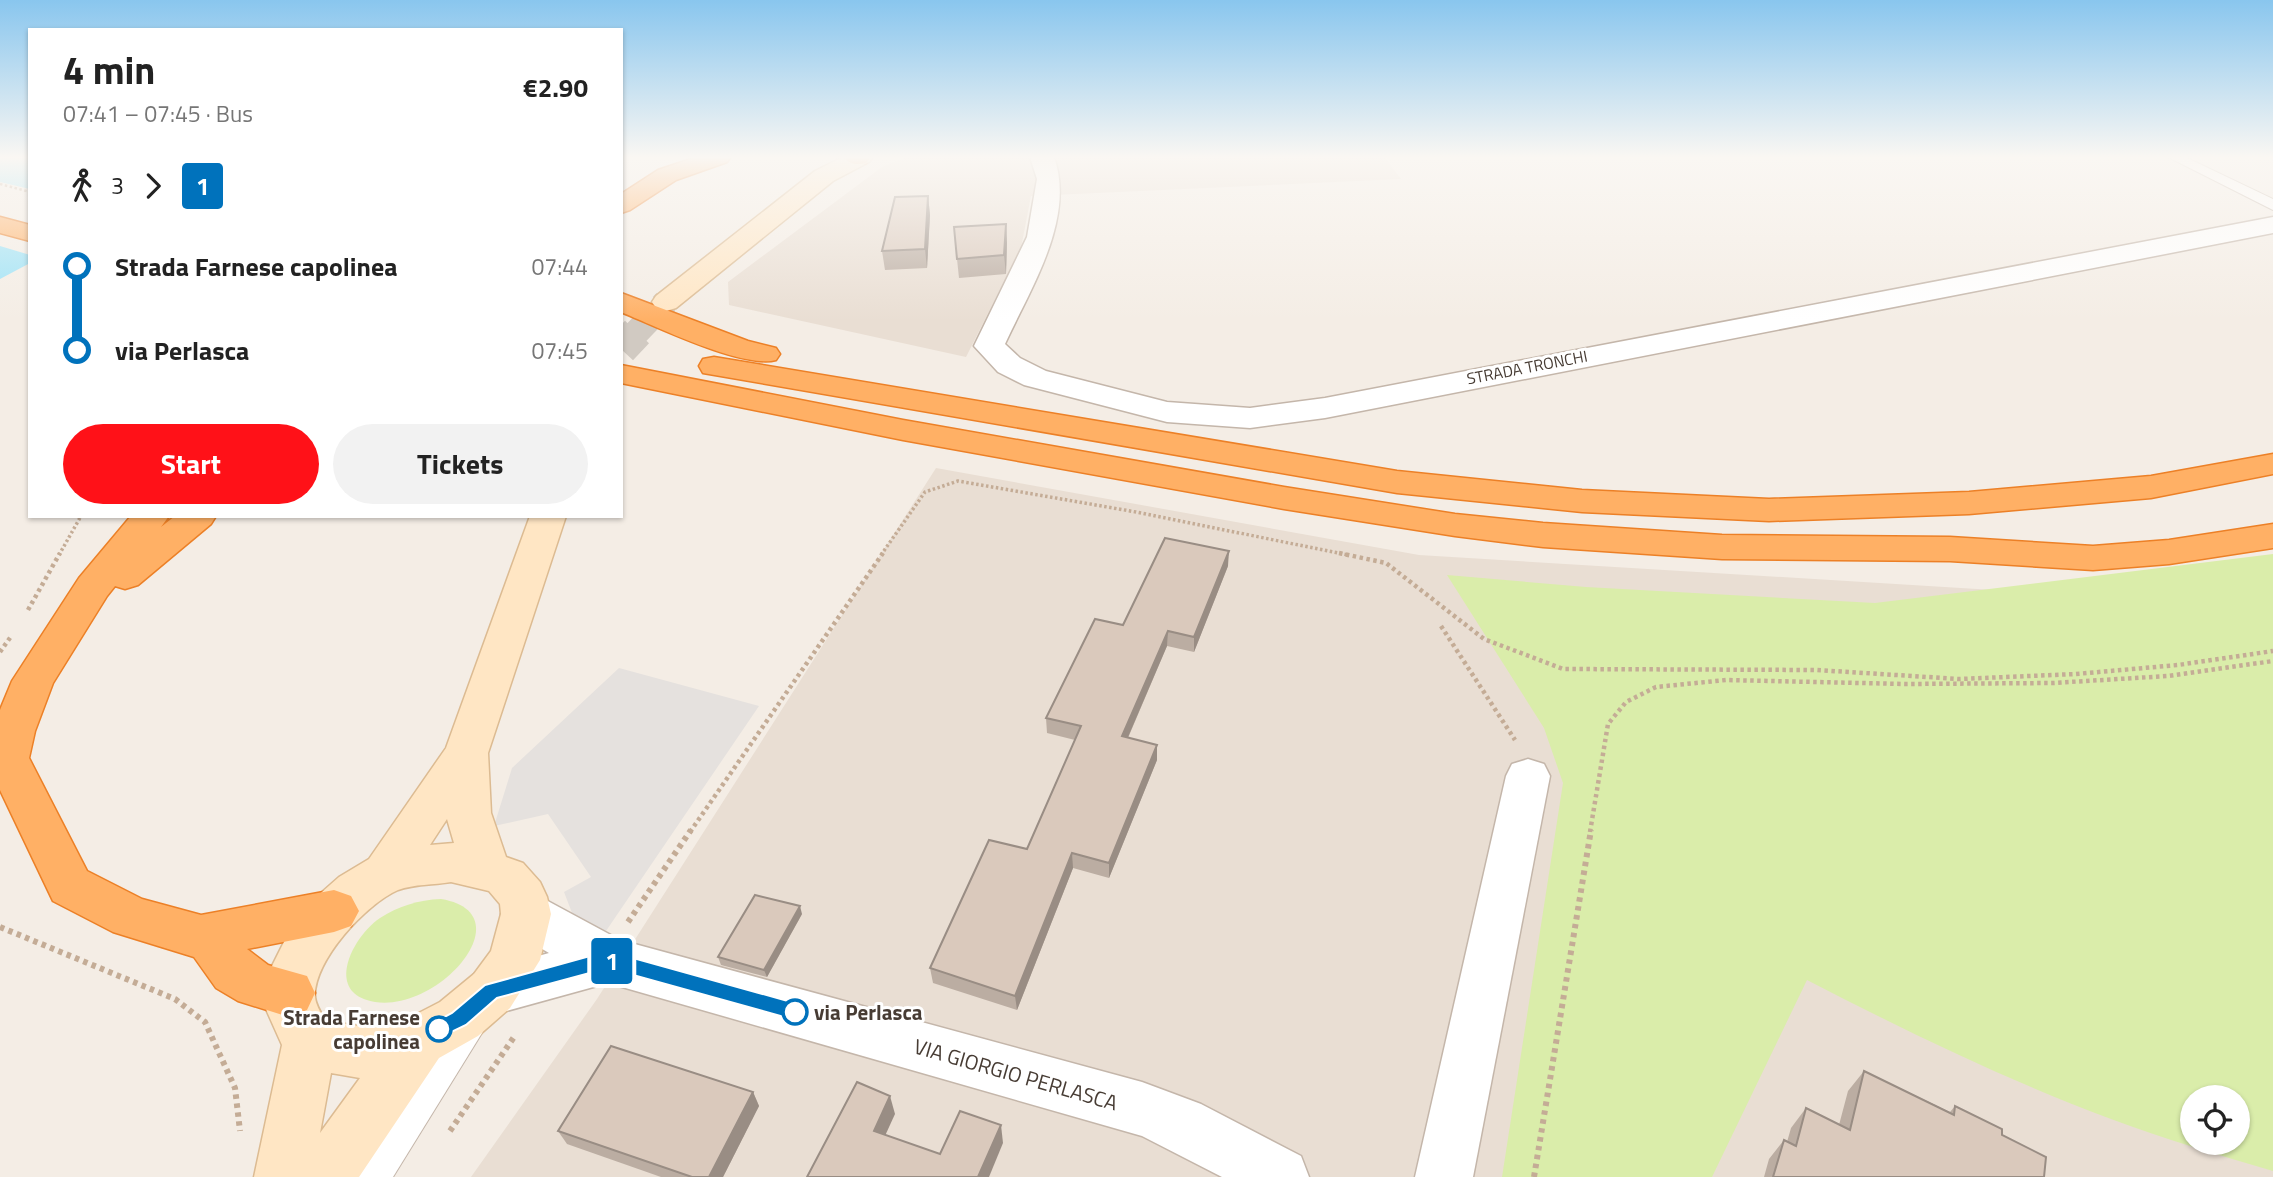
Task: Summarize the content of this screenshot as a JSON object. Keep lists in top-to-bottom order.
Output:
{
  "streets": {
    "street": ["STRADA TRONCHI", "VIA GIORGIO PERLASCA"]
  },
  "places": ["via Perlasca", "Strada Farnese capolinea"],
  "lines": ["bus line 1"],
  "page": {
    "on_map": "1",
    "heading": ["4 min", "07:41 – 07:45 · Bus", "€2.90"],
    "legs": ["3", "1"],
    "list": [
      {
        "name": "Strada Farnese capolinea",
        "value": "07:44"
      },
      {
        "name": "via Perlasca",
        "value": "07:45"
      }
    ],
    "buttons": ["Start", "Tickets"]
  }
}
